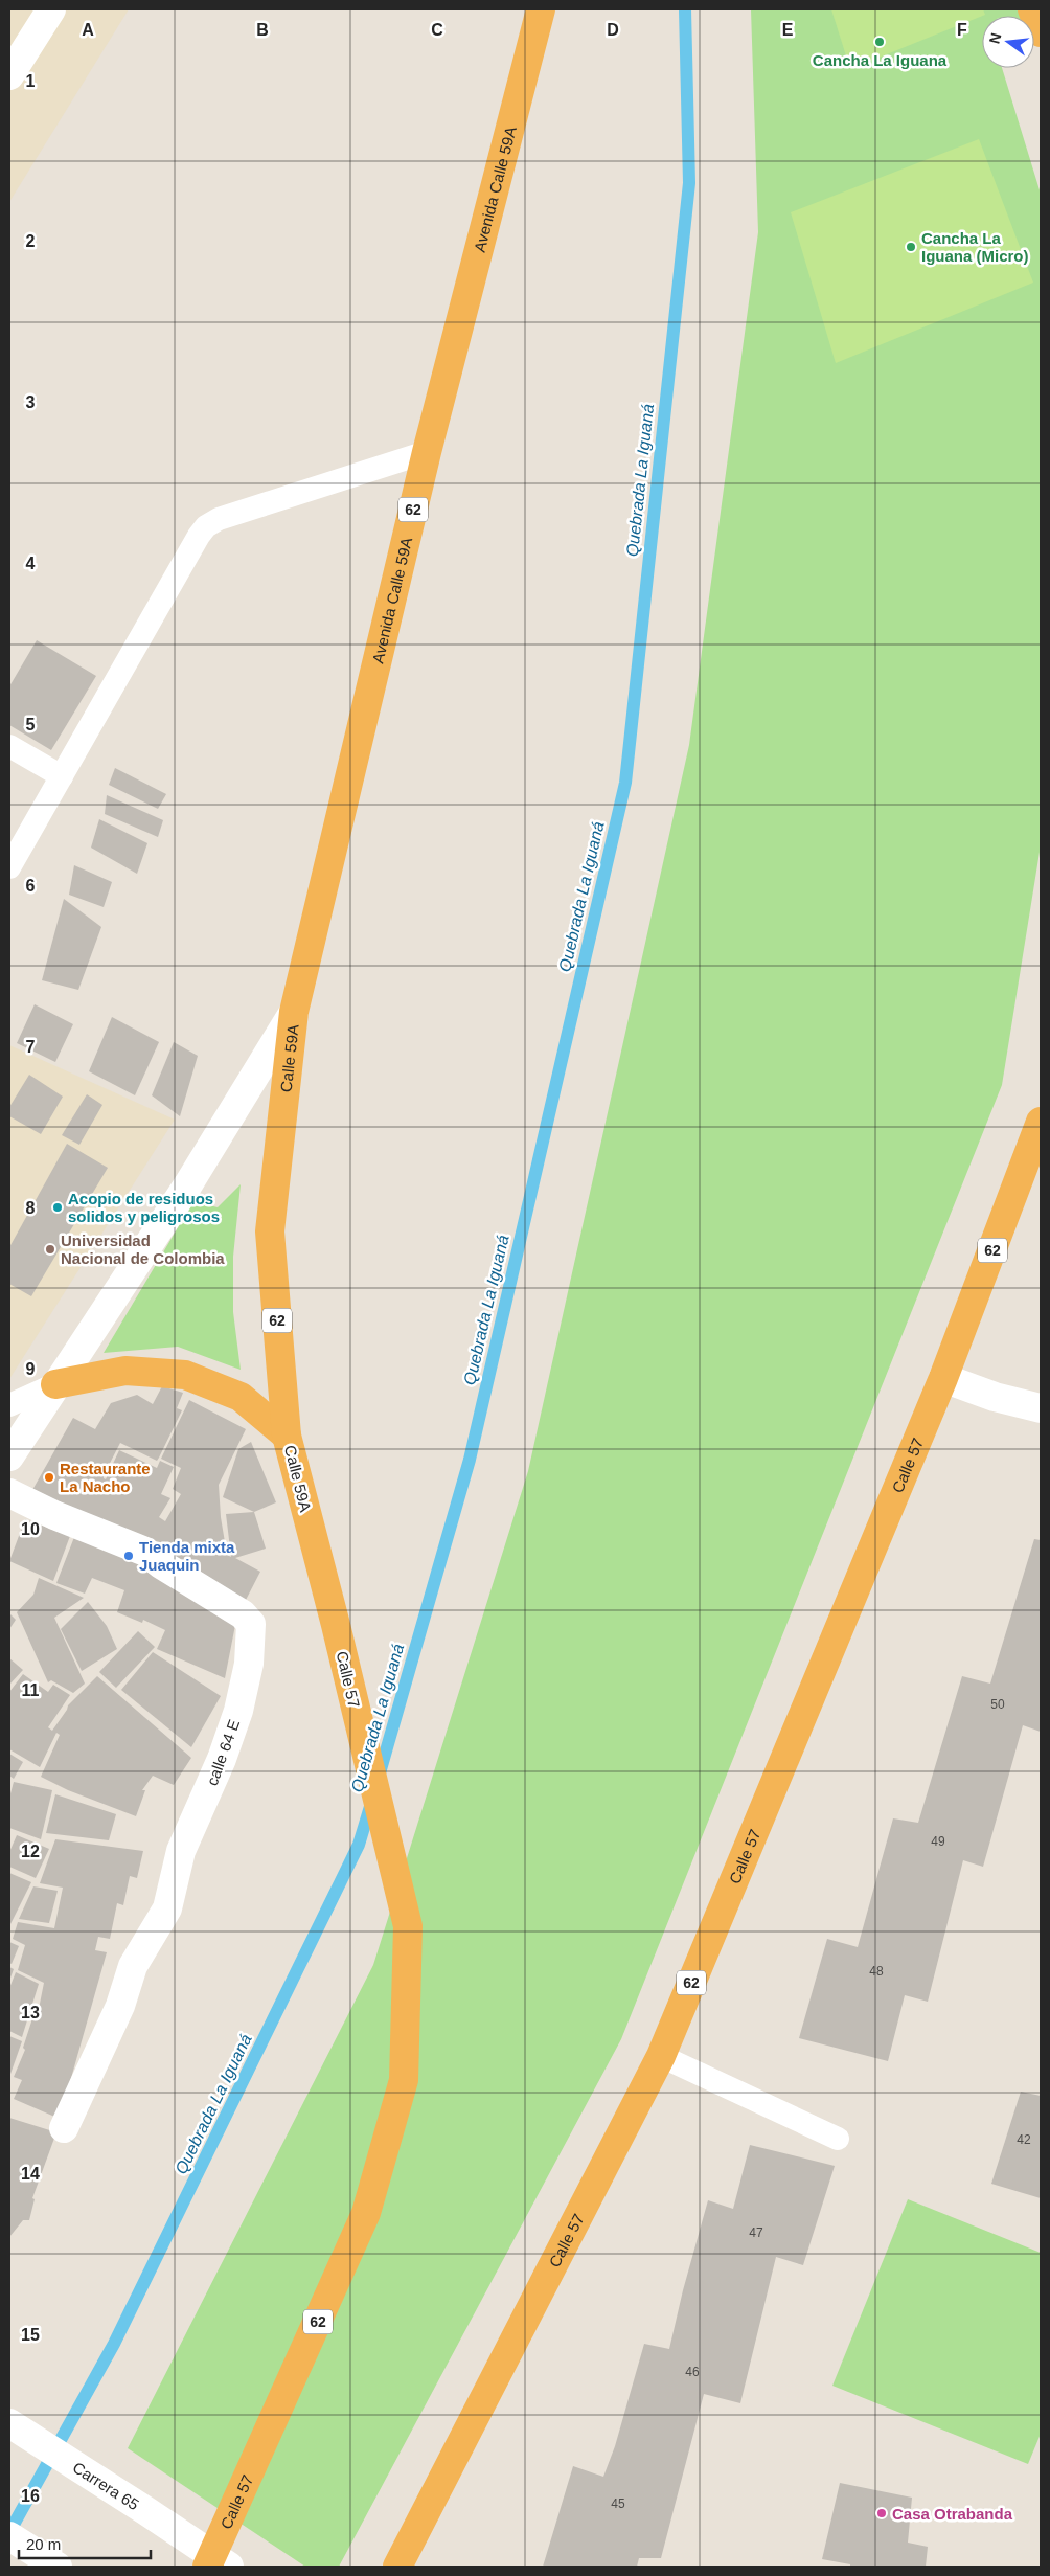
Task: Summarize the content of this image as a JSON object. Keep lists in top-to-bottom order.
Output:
{
  "streets": {
    "highway": [
      "Avenida Calle 59A",
      "62",
      "Calle 59A",
      "Calle 57"
    ],
    "street": ["calle 64 E", "Carrera 65"]
  },
  "crossings": [
    ["Avenida Calle 59A", "Calle 59A"],
    ["Calle 59A", "Calle 57"],
    ["Calle 57", "Carrera 65"]
  ],
  "water": ["Quebrada La Iguaná"],
  "places": [
    "Cancha La Iguana",
    "Cancha La Iguana (Micro)",
    "Acopio de residuos solidos y peligrosos",
    "Universidad Nacional de Colombia",
    "Restaurante La Nacho",
    "Tienda mixta Juaquin",
    "Casa Otrabanda"
  ],
  "house_numbers": [
    "50",
    "49",
    "48",
    "42",
    "47",
    "46",
    "45"
  ],
  "scale_bar": "20 m",
  "north": "left",
  "grid": {
    "columns": [
      "A",
      "B",
      "C",
      "D",
      "E",
      "F"
    ],
    "rows": [
      "1",
      "2",
      "3",
      "4",
      "5",
      "6",
      "7",
      "8",
      "9",
      "10",
      "11",
      "12",
      "13",
      "14",
      "15",
      "16"
    ]
  }
}
